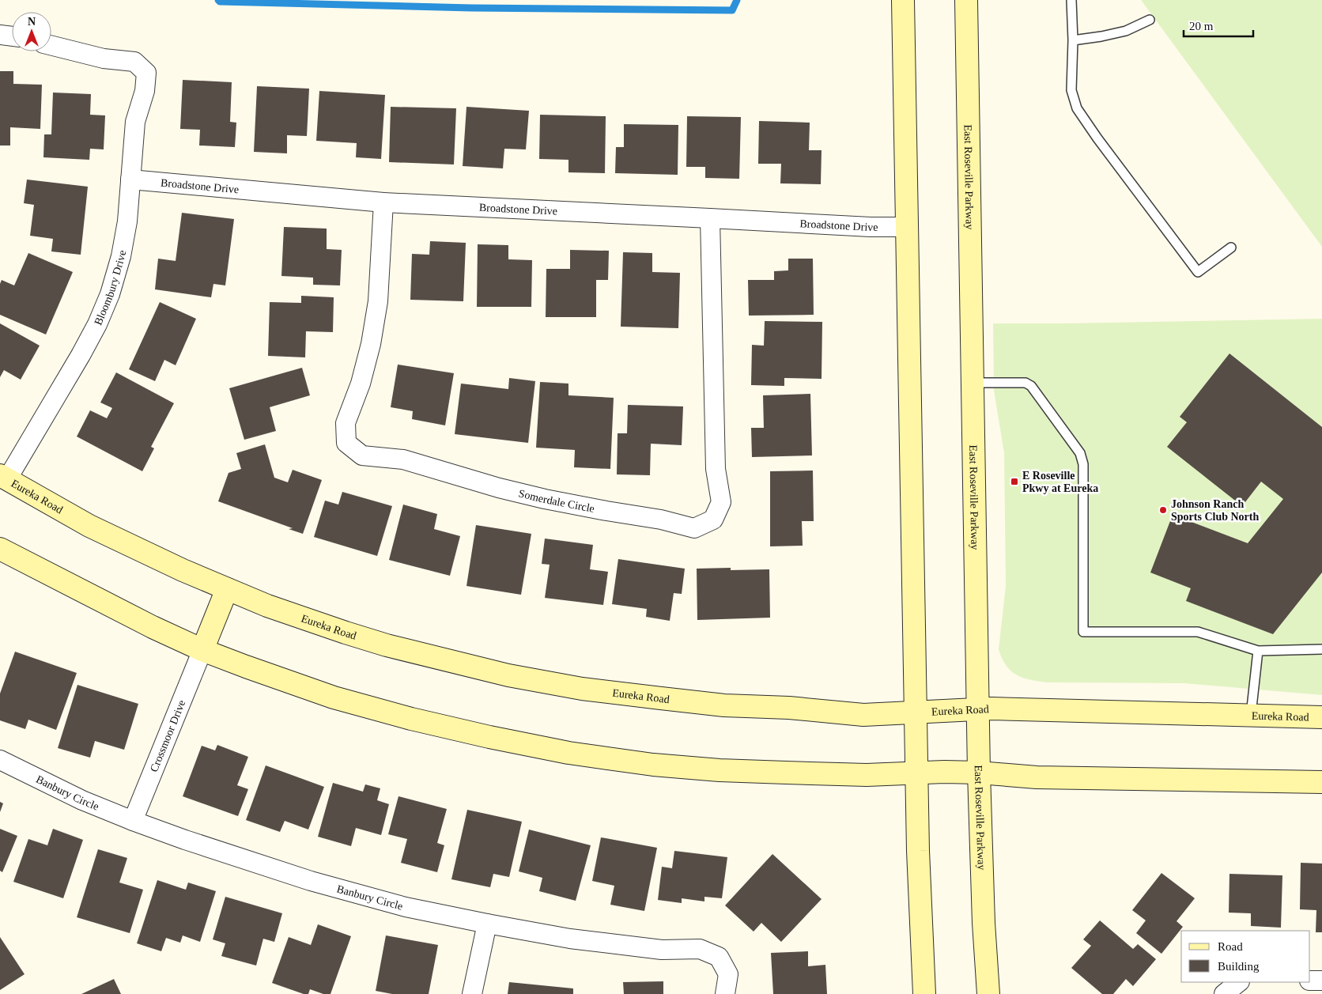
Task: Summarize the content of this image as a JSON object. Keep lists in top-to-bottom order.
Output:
{
  "streets": {
    "main road": ["East Roseville Parkway", "Eureka Road"],
    "street": [
      "Broadstone Drive",
      "Bloombury Drive",
      "Somerdale Circle",
      "Crossmoor Drive",
      "Banbury Circle"
    ]
  },
  "crossings": [
    ["East Roseville Parkway", "Eureka Road"],
    ["Broadstone Drive", "Bloombury Drive"],
    ["Broadstone Drive", "Somerdale Circle"],
    ["Bloombury Drive", "Eureka Road"],
    ["Crossmoor Drive", "Banbury Circle"]
  ],
  "places": {
    "transit": ["E Roseville Pkwy at Eureka"],
    "other": ["Johnson Ranch Sports Club North"]
  },
  "legend": ["Road", "Building"],
  "scale_bar": "20 m",
  "north": "top"
}
